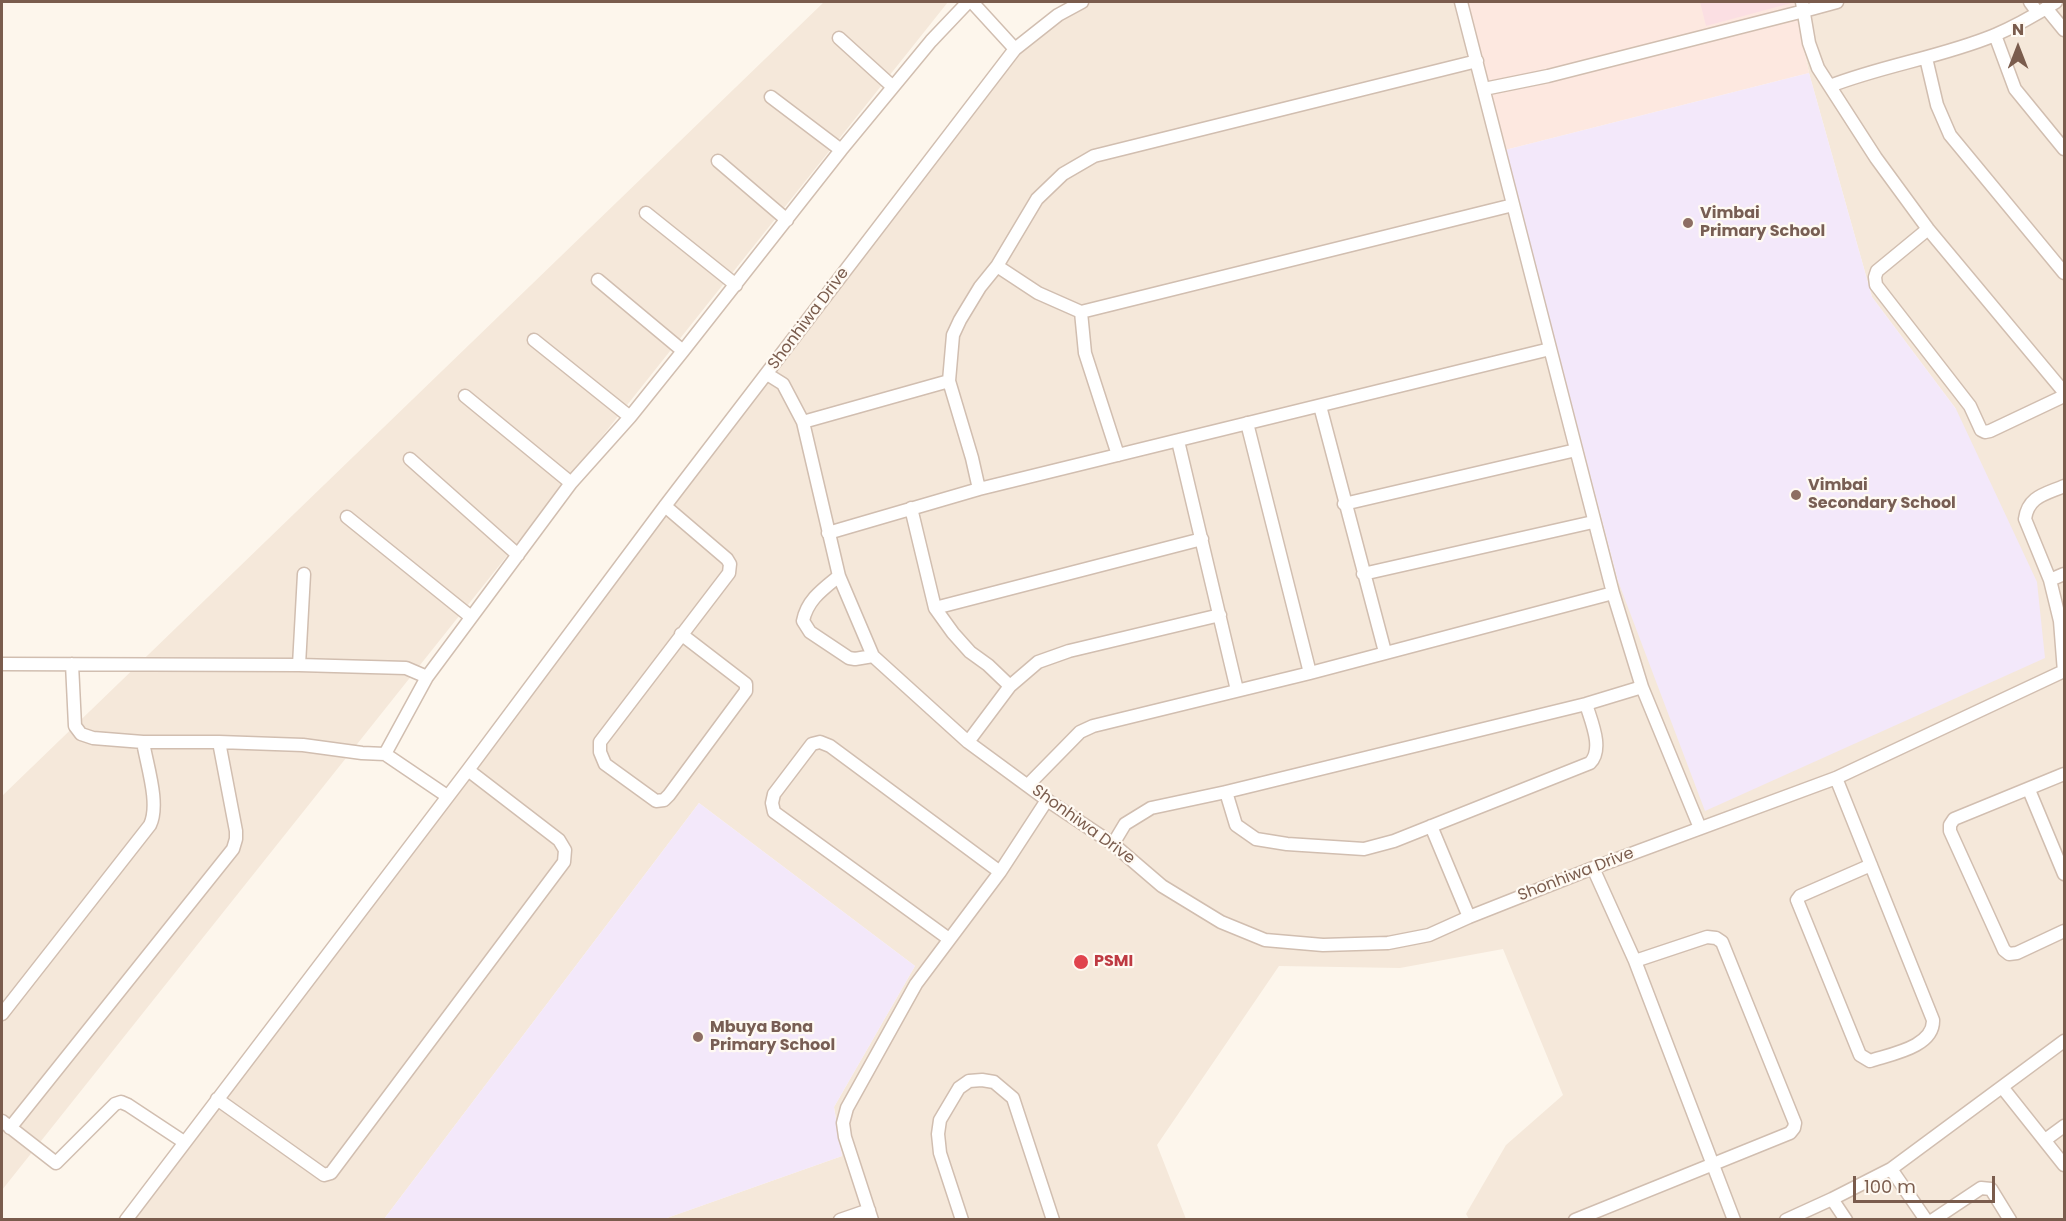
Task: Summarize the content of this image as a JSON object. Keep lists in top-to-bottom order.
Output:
{
  "streets": {
    "street": ["Shonhiwa Drive"]
  },
  "places": [
    "Vimbai Primary School",
    "Vimbai Secondary School",
    "PSMI",
    "Mbuya Bona Primary School"
  ],
  "scale_bar": "100 m",
  "north": "top"
}
